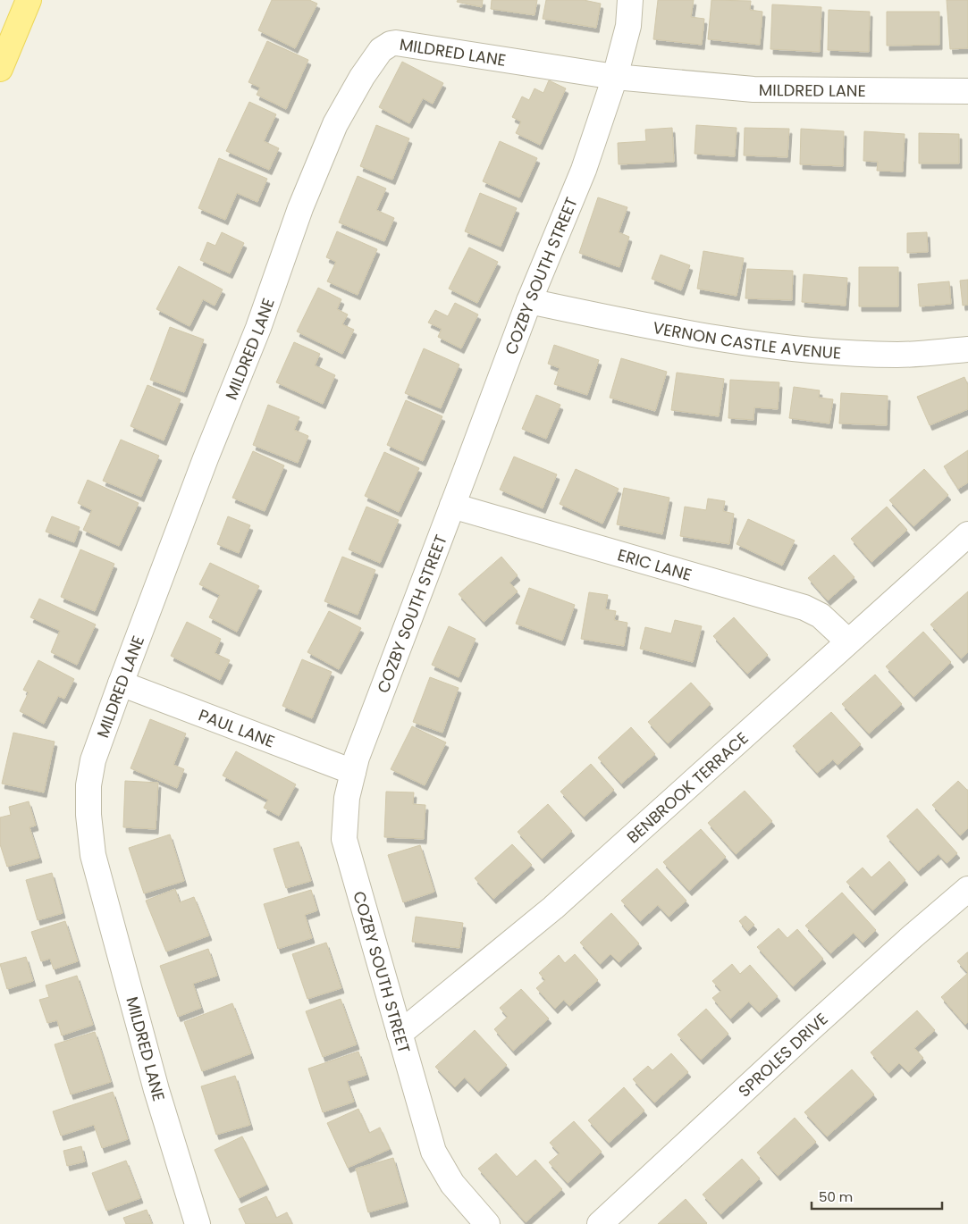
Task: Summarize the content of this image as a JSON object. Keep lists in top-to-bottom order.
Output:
{
  "streets": {
    "street": [
      "MILDRED LANE",
      "COZBY SOUTH STREET",
      "VERNON CASTLE AVENUE",
      "ERIC LANE",
      "PAUL LANE",
      "BENBROOK TERRACE",
      "SPROLES DRIVE"
    ]
  },
  "crossings": [
    ["MILDRED LANE", "COZBY SOUTH STREET"],
    ["MILDRED LANE", "PAUL LANE"],
    ["COZBY SOUTH STREET", "VERNON CASTLE AVENUE"],
    ["COZBY SOUTH STREET", "ERIC LANE"],
    ["COZBY SOUTH STREET", "PAUL LANE"],
    ["COZBY SOUTH STREET", "BENBROOK TERRACE"],
    ["ERIC LANE", "BENBROOK TERRACE"]
  ],
  "scale_bar": "50 m"
}
